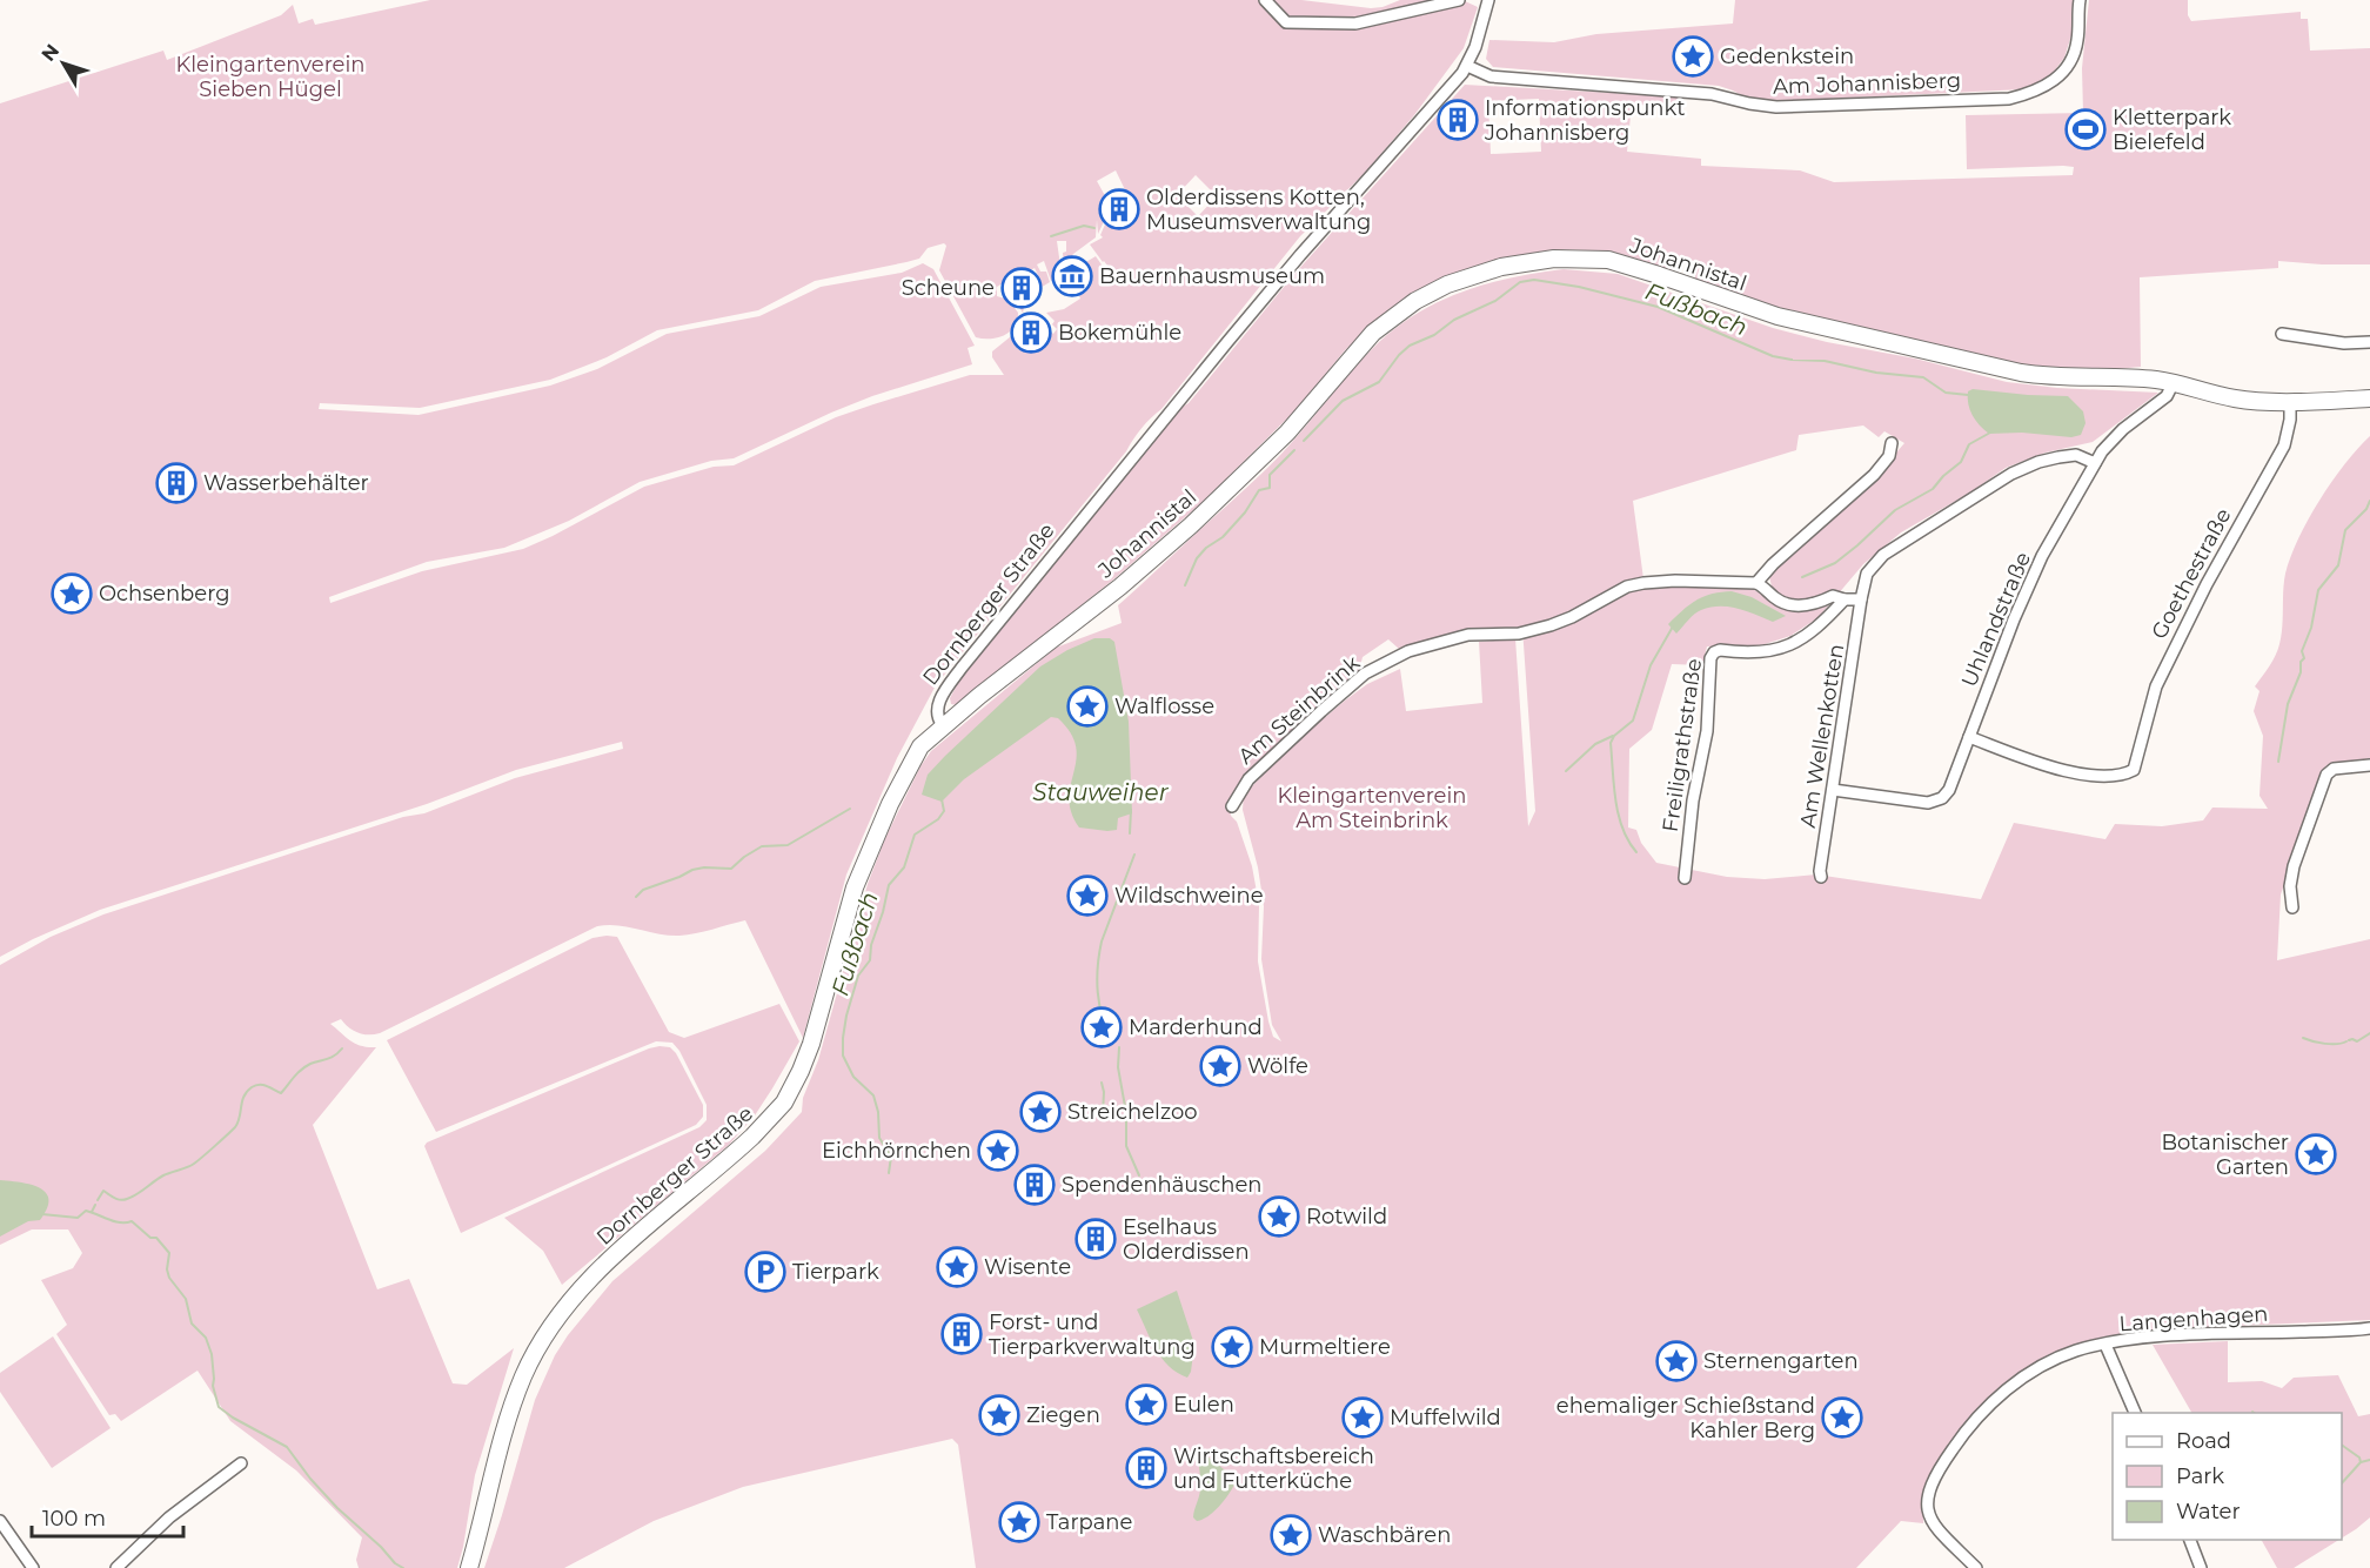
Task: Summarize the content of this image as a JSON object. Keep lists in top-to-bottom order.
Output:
{
  "streets": {
    "main road": ["Johannistal", "Dornberger Straße"],
    "street": [
      "Am Johannisberg",
      "Goethestraße",
      "Uhlandstraße",
      "Am Steinbrink",
      "Am Wellenkotten",
      "Freiligrathstraße",
      "Langenhagen"
    ]
  },
  "crossings": [
    ["Am Johannisberg", "Dornberger Straße"],
    ["Johannistal", "Goethestraße"],
    ["Johannistal", "Dornberger Straße"],
    ["Johannistal", "Uhlandstraße"],
    ["Goethestraße", "Uhlandstraße"],
    ["Uhlandstraße", "Am Wellenkotten"]
  ],
  "water": ["Fußbach", "Stauweiher"],
  "parks": ["Kleingartenverein Sieben Hügel", "Kleingartenverein Am Steinbrink"],
  "places": {
    "place": [
      "Gedenkstein",
      "Ochsenberg",
      "Walflosse",
      "Wildschweine",
      "Marderhund",
      "Wölfe",
      "Streichelzoo",
      "Eichhörnchen",
      "Botanischer Garten",
      "Rotwild",
      "Wisente",
      "Murmeltiere",
      "Sternengarten",
      "Eulen",
      "Ziegen",
      "Muffelwild",
      "ehemaliger Schießstand Kahler Berg",
      "Tarpane",
      "Waschbären"
    ],
    "building": [
      "Informationspunkt Johannisberg",
      "Olderdissens Kotten, Museumsverwaltung",
      "Scheune",
      "Bokemühle",
      "Wasserbehälter",
      "Spendenhäuschen",
      "Eselhaus Olderdissen",
      "Forst- und Tierparkverwaltung",
      "Wirtschaftsbereich und Futterküche"
    ],
    "sports": ["Kletterpark Bielefeld"],
    "museum": ["Bauernhausmuseum"],
    "parking": ["Tierpark"]
  },
  "legend": ["Road", "Park", "Water"],
  "scale_bar": "100 m",
  "north": "top left"
}
